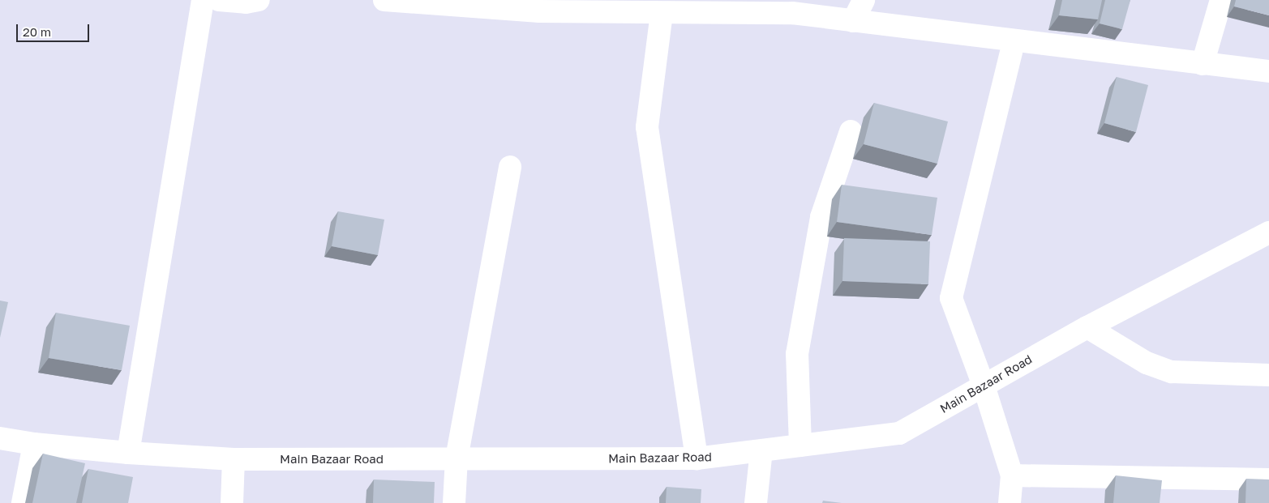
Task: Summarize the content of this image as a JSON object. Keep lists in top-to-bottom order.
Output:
{
  "streets": {
    "street": ["Main Bazaar Road"]
  },
  "scale_bar": "20 m"
}
